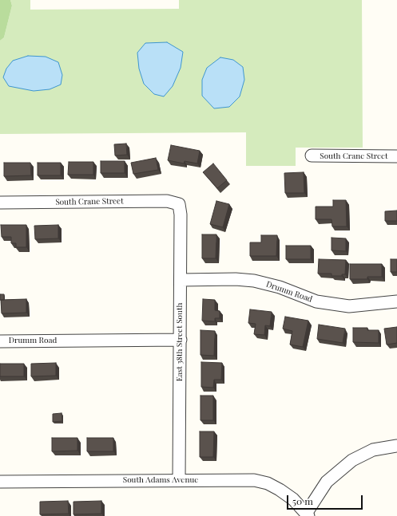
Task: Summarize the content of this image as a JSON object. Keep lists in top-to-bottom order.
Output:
{
  "streets": {
    "street": [
      "South Crane Street",
      "Drumm Road",
      "East 38th Street South",
      "South Adams Avenue"
    ]
  },
  "crossings": [
    ["South Crane Street", "East 38th Street South"],
    ["Drumm Road", "East 38th Street South"],
    ["East 38th Street South", "South Adams Avenue"]
  ],
  "scale_bar": "50 m"
}
